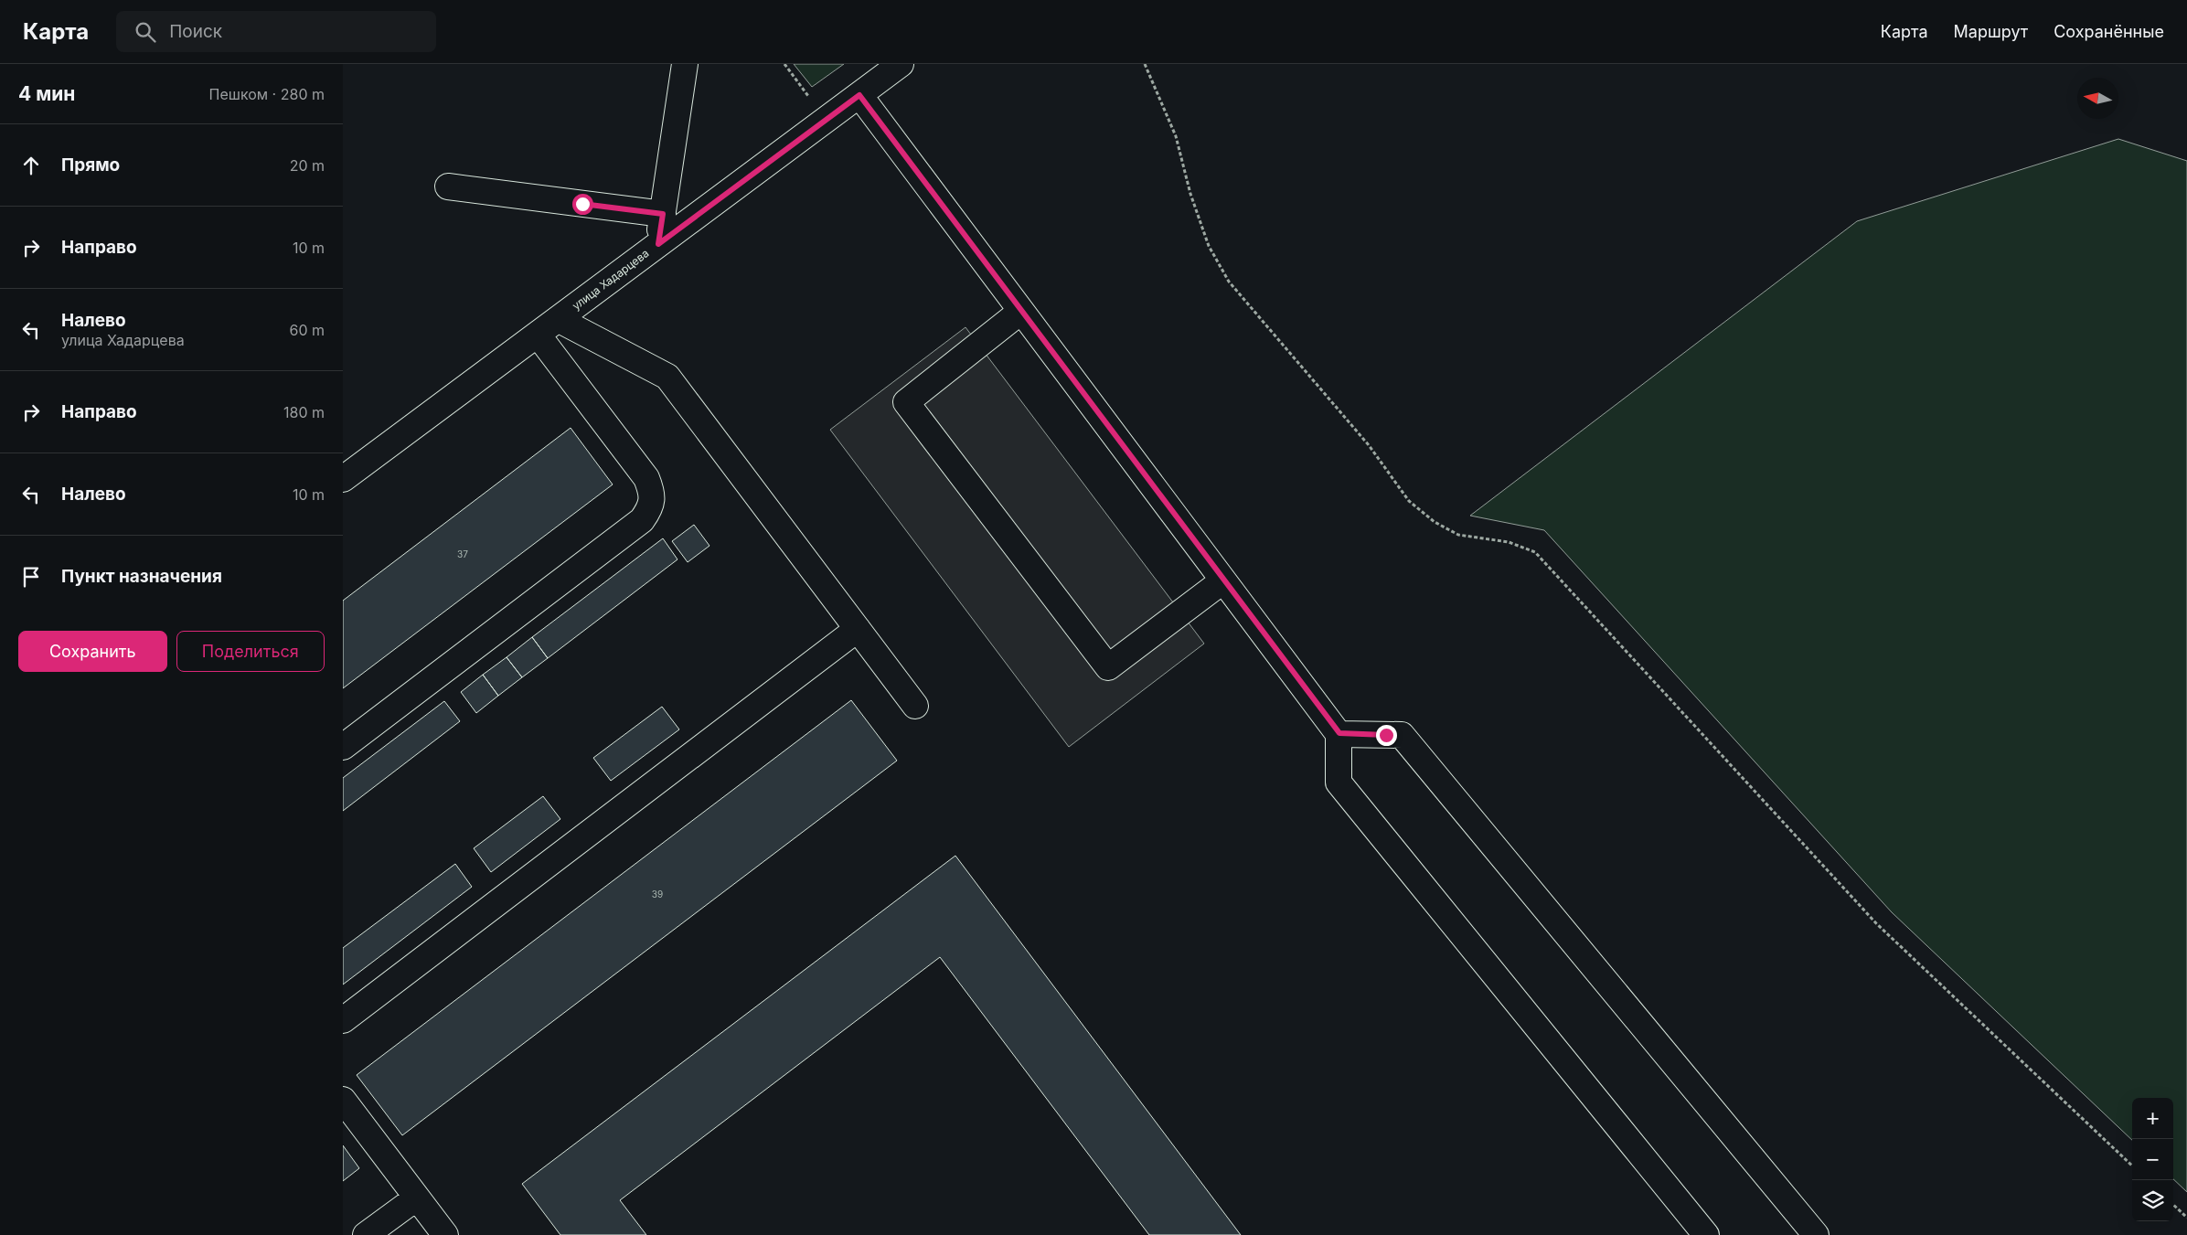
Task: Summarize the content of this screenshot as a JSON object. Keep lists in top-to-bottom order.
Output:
{
  "streets": {
    "street": ["улица Хадарцева"]
  },
  "house_numbers": ["37", "39"],
  "north": "left",
  "page": {
    "header": "Карта",
    "search": "Поиск",
    "nav": ["Карта", "Маршрут", "Сохранённые"],
    "heading": ["4 мин", "Пешком · 280 m"],
    "list": [
      ["Прямо", "20 m"],
      ["Направо", "10 m"],
      ["Налево", "улица Хадарцева", "60 m"],
      ["Направо", "180 m"],
      ["Налево", "10 m"],
      "Пункт назначения"
    ],
    "buttons": ["Сохранить", "Поделиться"],
    "map_buttons": ["+", "−"]
  }
}
